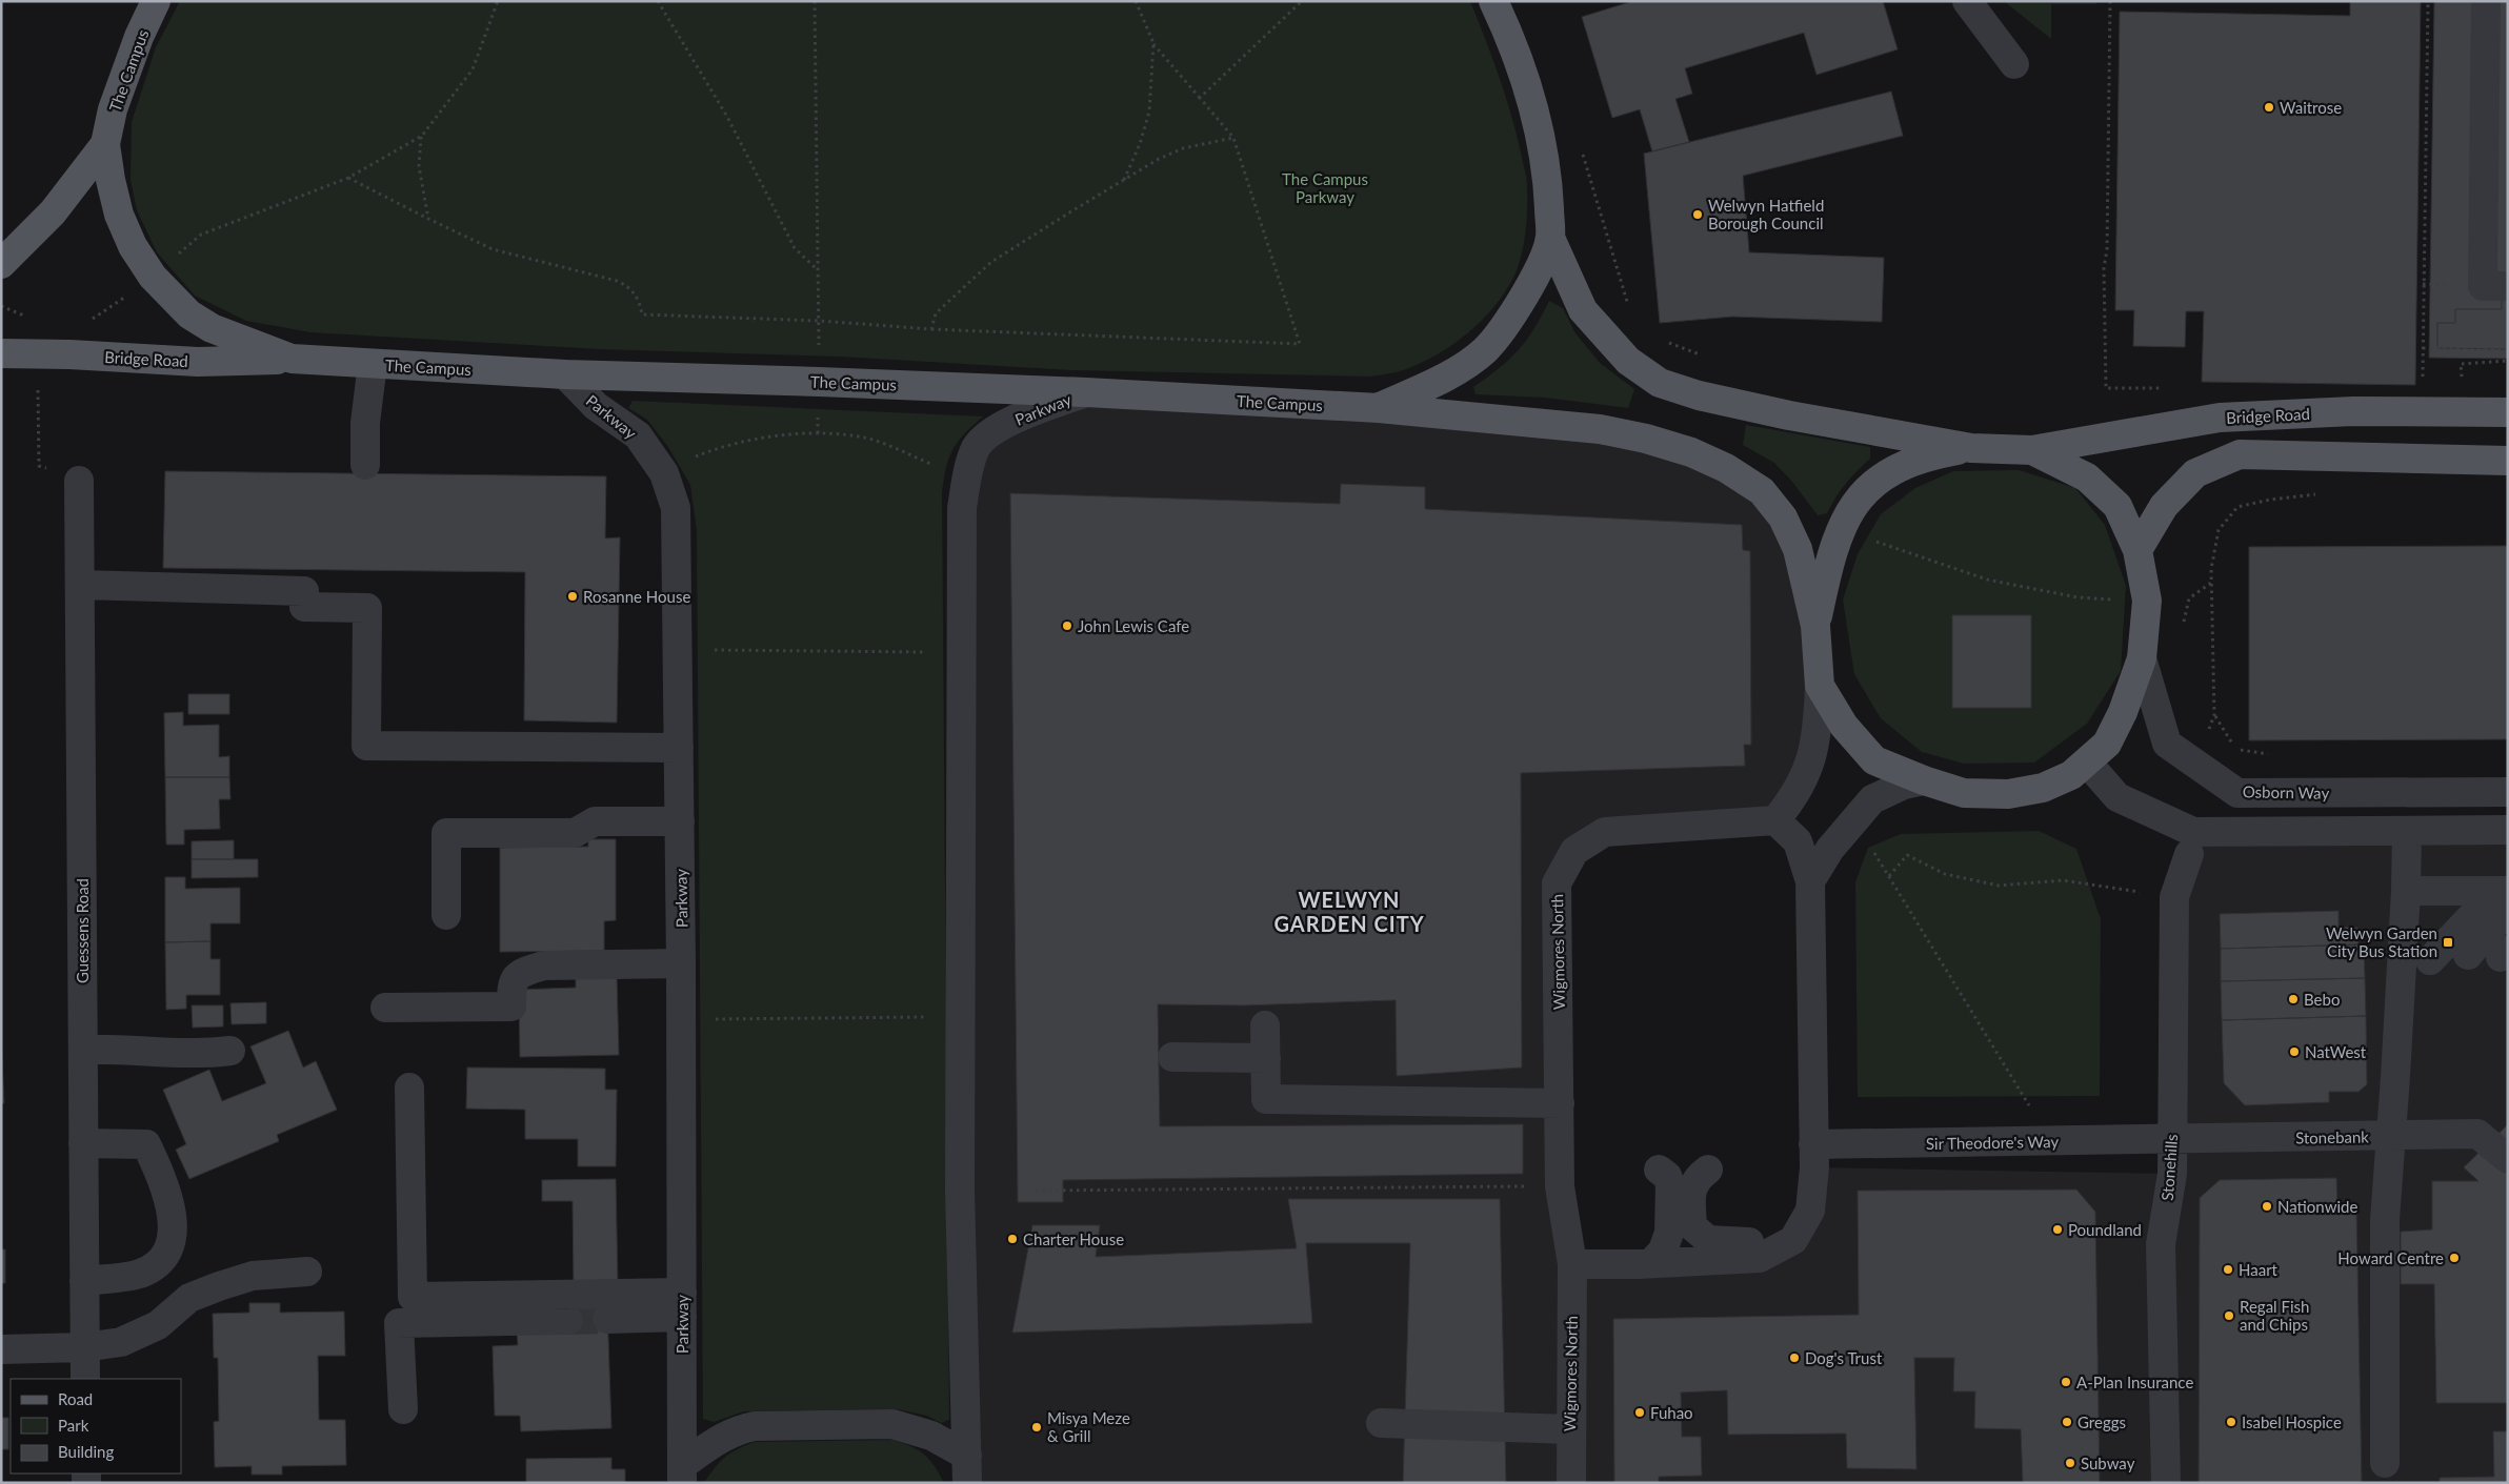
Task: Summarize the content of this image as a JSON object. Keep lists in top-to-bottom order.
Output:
{
  "streets": {
    "main road": ["The Campus", "Bridge Road"],
    "street": [
      "Parkway",
      "Osborn Way",
      "Guessens Road",
      "Wigmores North",
      "Stonebank",
      "Sir Theodore's Way",
      "Stonehills"
    ]
  },
  "crossings": [
    ["The Campus", "Bridge Road"],
    ["The Campus", "Parkway"],
    ["Stonebank", "Sir Theodore's Way"],
    ["Stonebank", "Stonehills"],
    ["Sir Theodore's Way", "Stonehills"]
  ],
  "districts": ["WELWYN GARDEN CITY"],
  "parks": ["The Campus Parkway"],
  "places": {
    "other": [
      "Waitrose",
      "Welwyn Hatfield Borough Council",
      "Rosanne House",
      "John Lewis Cafe",
      "Bebo",
      "NatWest",
      "Nationwide",
      "Poundland",
      "Charter House",
      "Howard Centre",
      "Haart",
      "Regal Fish and Chips",
      "Dog's Trust",
      "A-Plan Insurance",
      "Fuhao",
      "Greggs",
      "Isabel Hospice",
      "Misya Meze & Grill",
      "Subway"
    ],
    "transit": ["Welwyn Garden City Bus Station"]
  },
  "legend": ["Road", "Park", "Building"]
}
